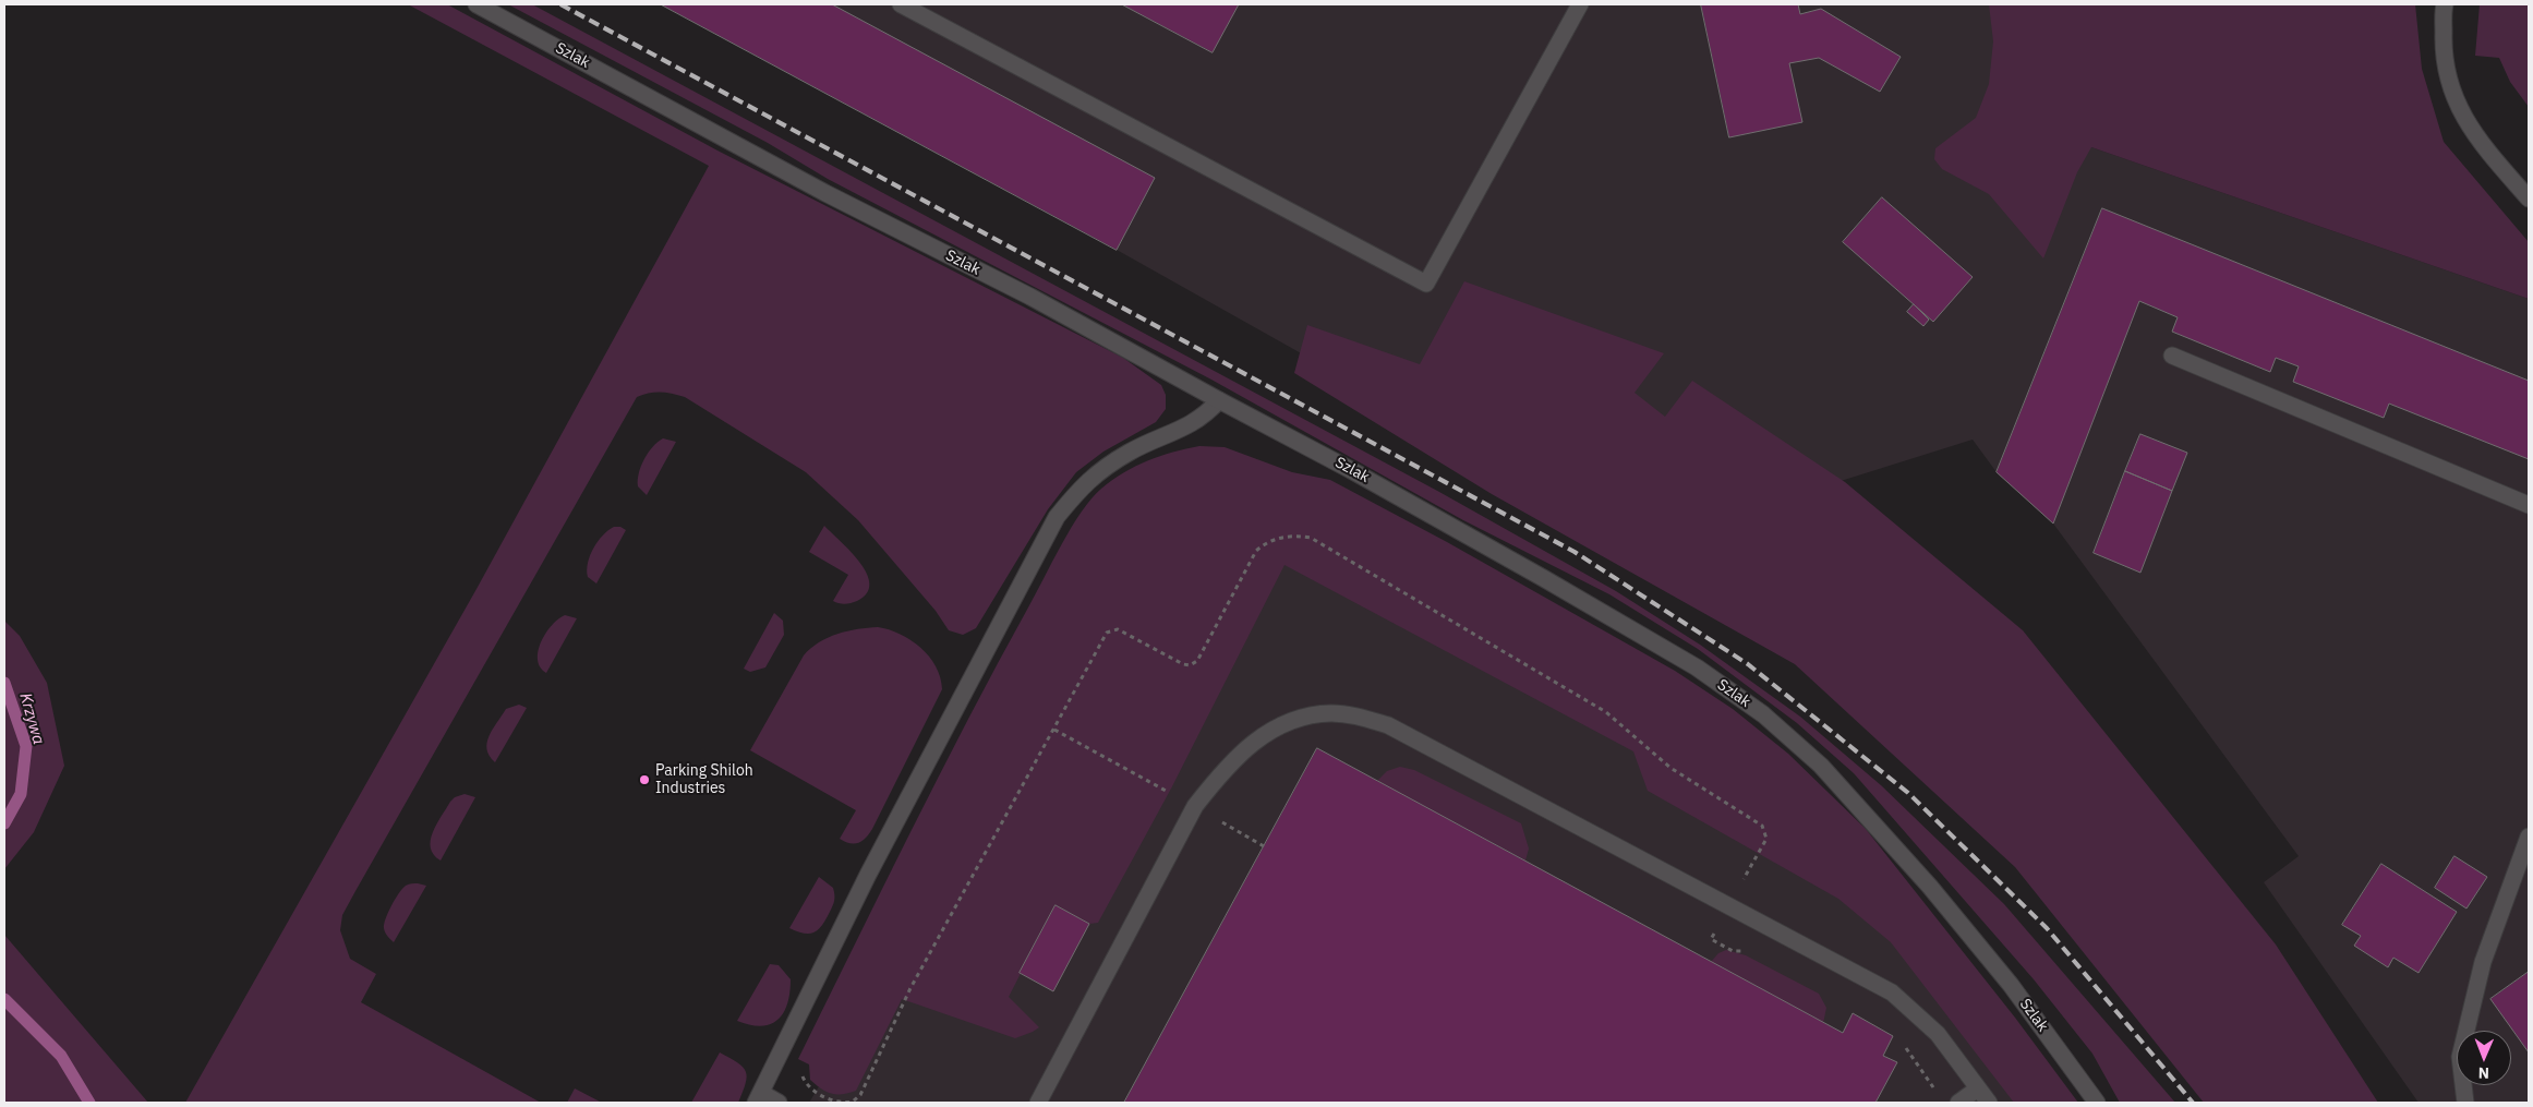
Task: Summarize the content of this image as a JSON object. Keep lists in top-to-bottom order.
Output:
{
  "streets": {
    "street": ["Szlak"]
  },
  "water": ["Krzywa"],
  "places": ["Parking Shiloh Industries"],
  "north": "bottom"
}
